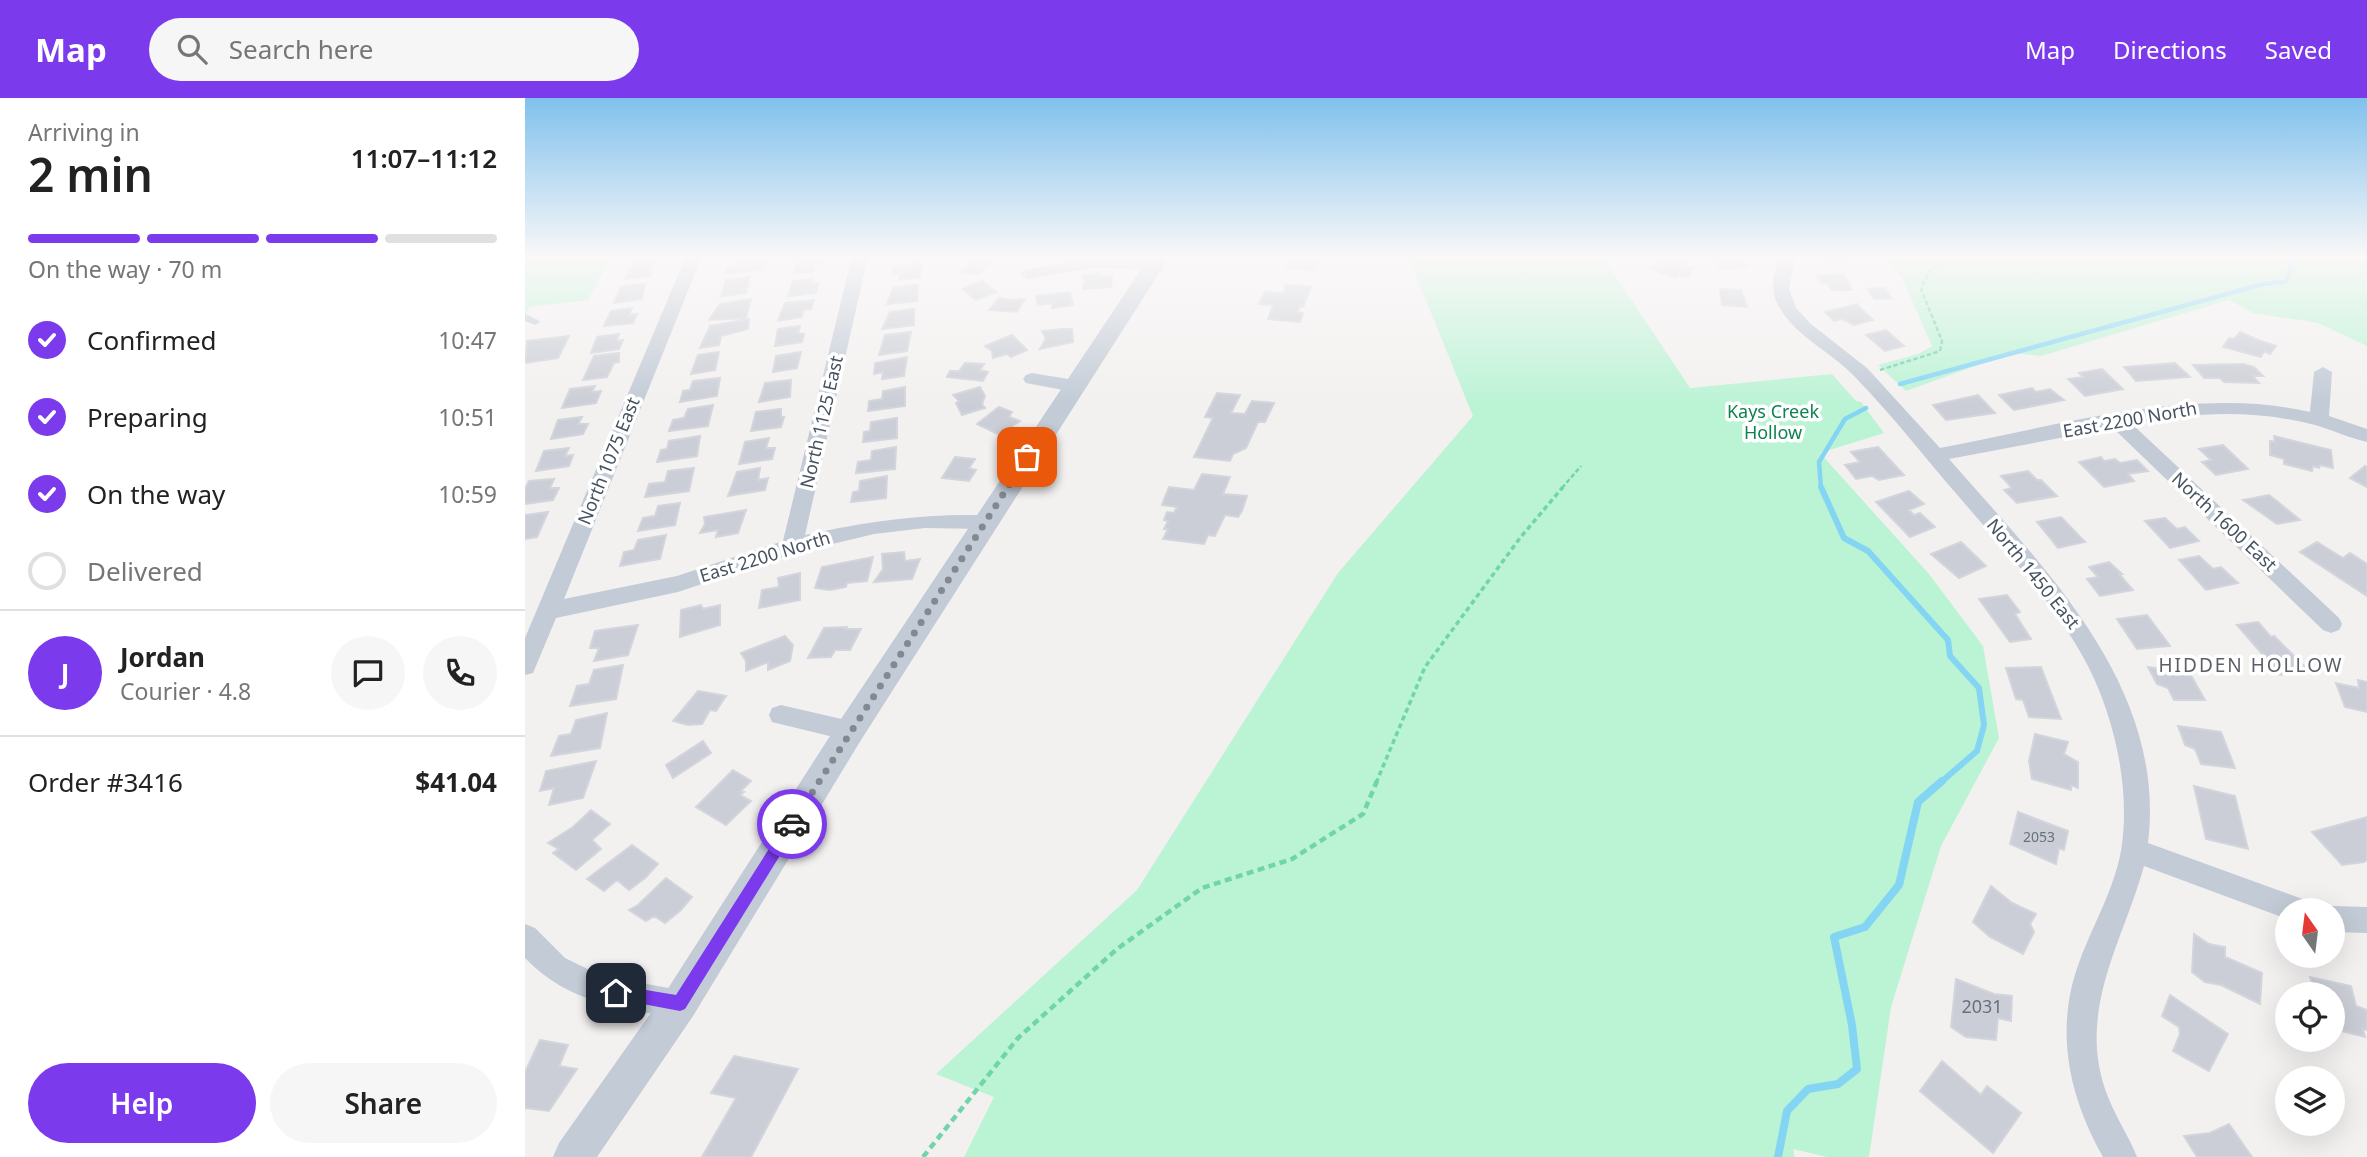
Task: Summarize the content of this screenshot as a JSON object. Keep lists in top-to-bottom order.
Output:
{
  "streets": {
    "street": [
      "East 2200 North",
      "North 1125 East",
      "North 1075 East",
      "North 1600 East",
      "North 1450 East"
    ]
  },
  "crossings": [
    ["East 2200 North", "North 1125 East"],
    ["East 2200 North", "North 1075 East"],
    ["East 2200 North", "North 1600 East"],
    ["East 2200 North", "North 1450 East"]
  ],
  "districts": ["HIDDEN HOLLOW"],
  "parks": ["Kays Creek Hollow"],
  "house_numbers": ["2053", "2031"],
  "north": "top",
  "page": {
    "header": "Map",
    "search": "Search here",
    "nav": ["Map", "Directions", "Saved"],
    "heading": ["2 min", "Arriving in", "11:07–11:12"],
    "panel": [
      "Jordan",
      "Courier · 4.8",
      "Order #3416",
      "$41.04"
    ],
    "bar": "On the way · 70 m",
    "list": [
      ["Confirmed", "10:47"],
      ["Preparing", "10:51"],
      ["On the way", "10:59"],
      "Delivered"
    ],
    "round": "J",
    "buttons": ["Help", "Share"]
  }
}
